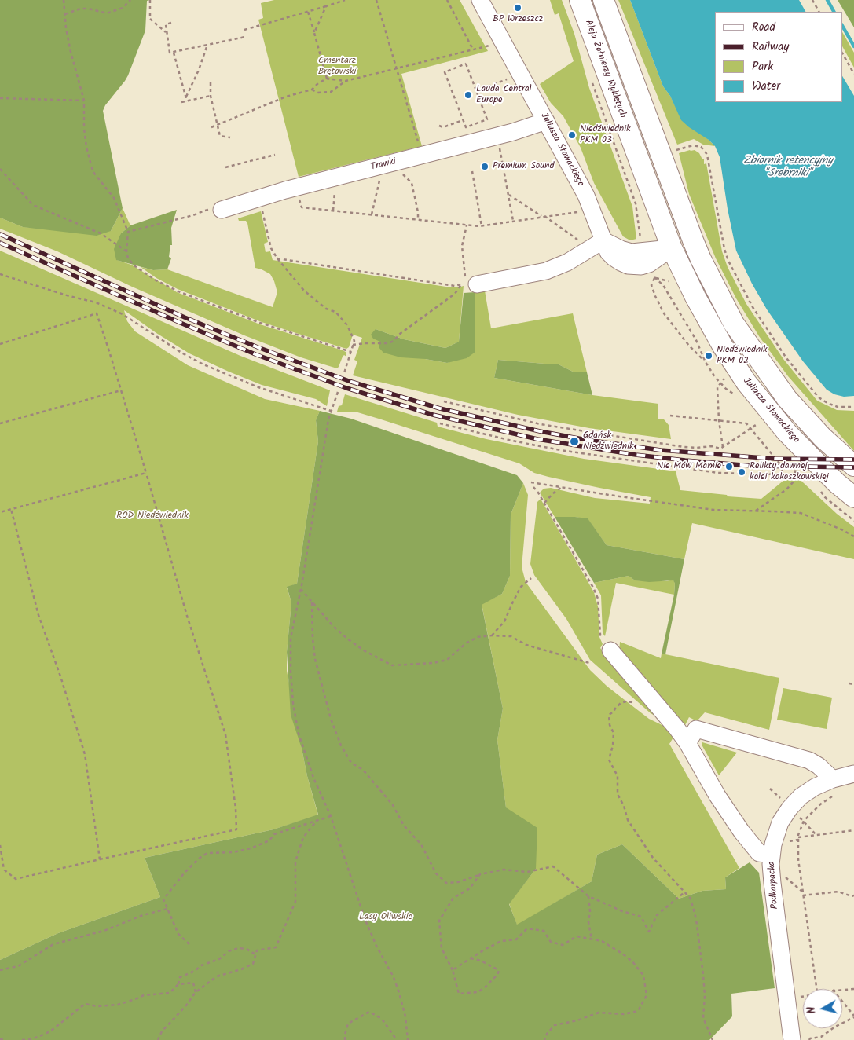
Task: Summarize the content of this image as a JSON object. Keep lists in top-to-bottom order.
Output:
{
  "streets": {
    "main road": ["Aleja Żołnierzy Wyklętych", "Juliusza Słowackiego"],
    "street": ["Trawki", "Podkarpacka"]
  },
  "crossings": [
    ["Aleja Żołnierzy Wyklętych", "Juliusza Słowackiego"],
    ["Juliusza Słowackiego", "Trawki"]
  ],
  "water": ["Zbiornik retencyjny \"Srebrniki\""],
  "parks": ["Cmentarz Brętowski", "ROD Niedźwiednik", "Lasy Oliwskie"],
  "places": [
    "BP Wrzeszcz",
    "Lauda Central Europe",
    "Niedźwiednik PKM 03",
    "Premium Sound",
    "Niedźwiednik PKM 02",
    "Gdańsk Niedźwiednik",
    "Nie Mów Mamie",
    "Relikty dawnej kolei kokoszkowskiej"
  ],
  "legend": [
    "Road",
    "Railway",
    "Park",
    "Water"
  ],
  "north": "left"
}
